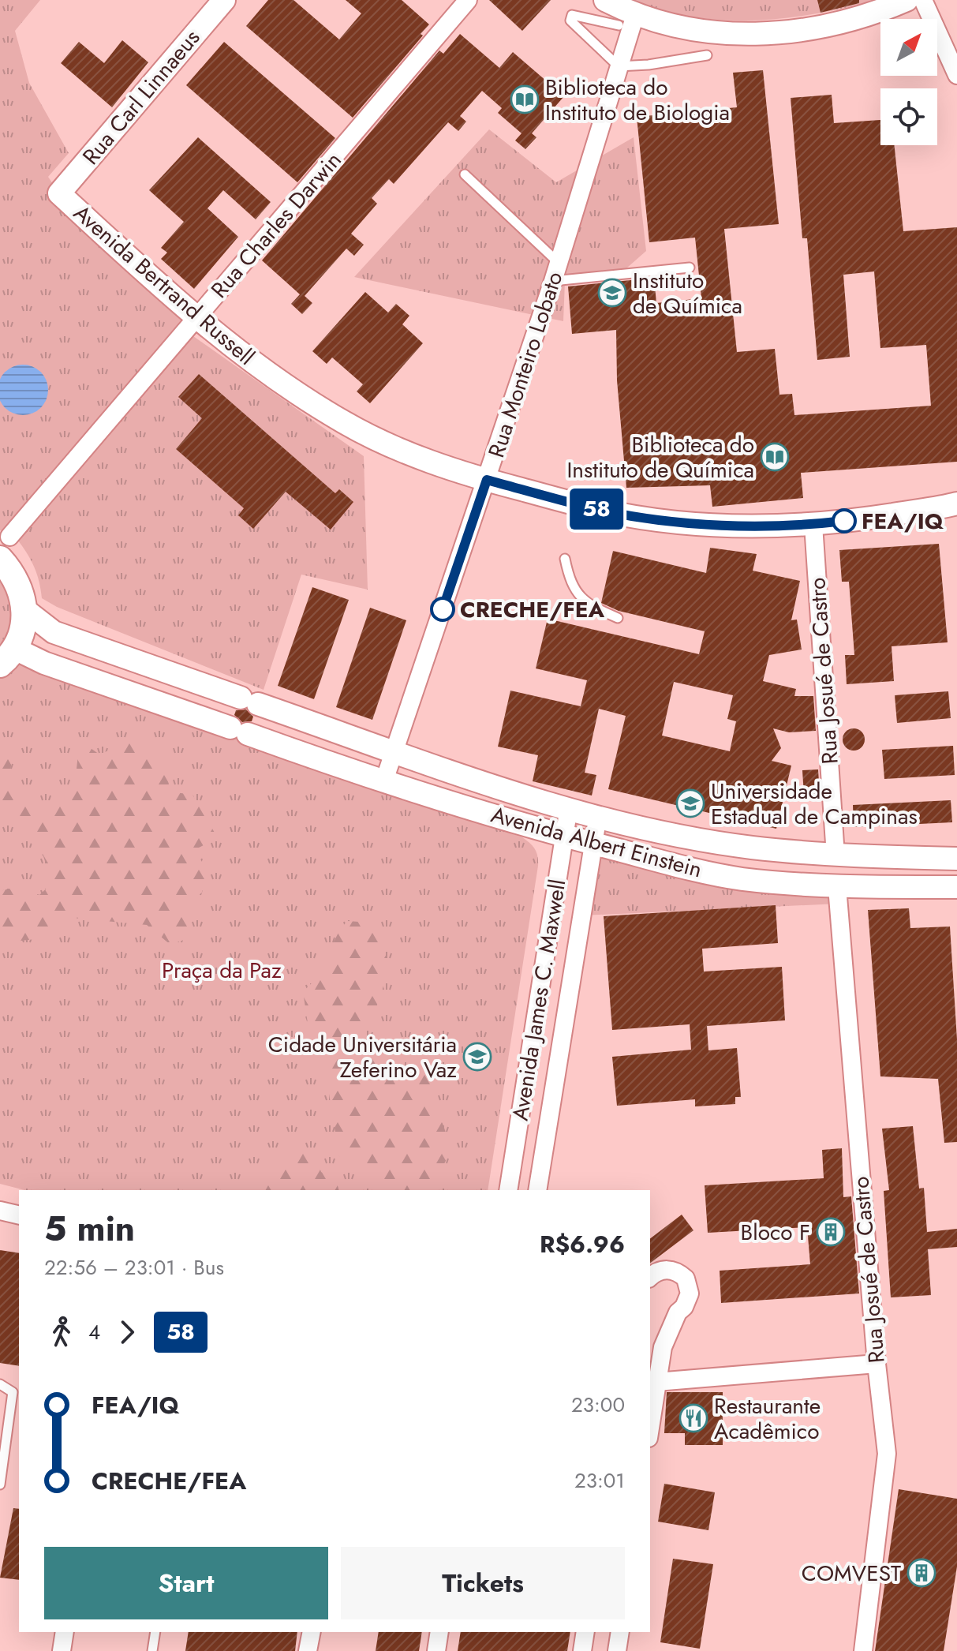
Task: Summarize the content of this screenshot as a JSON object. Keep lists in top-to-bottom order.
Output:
{
  "streets": {
    "street": [
      "Rua Carl Linnaeus",
      "Rua Charles Darwin",
      "Avenida Bertrand Russell",
      "Rua Monteiro Lobato",
      "Rua Josué de Castro",
      "Avenida Albert Einstein",
      "Avenida James C. Maxwell"
    ]
  },
  "crossings": [
    ["Rua Carl Linnaeus", "Avenida Bertrand Russell"],
    ["Rua Charles Darwin", "Avenida Bertrand Russell"],
    ["Avenida Bertrand Russell", "Rua Monteiro Lobato"],
    ["Avenida Bertrand Russell", "Rua Josué de Castro"],
    ["Rua Monteiro Lobato", "Avenida Albert Einstein"],
    ["Rua Josué de Castro", "Avenida Albert Einstein"],
    ["Avenida Albert Einstein", "Avenida James C. Maxwell"]
  ],
  "parks": ["Praça da Paz"],
  "places": {
    "library": ["Biblioteca do Instituto de Biologia", "Biblioteca do Instituto de Química"],
    "school or university": ["Instituto de Química", "Universidade Estadual de Campinas", "Cidade Universitária Zeferino Vaz"],
    "other": ["FEA/IQ", "CRECHE/FEA"],
    "building": ["Bloco F", "COMVEST"],
    "restaurant": ["Restaurante Acadêmico"]
  },
  "lines": ["bus line 58"],
  "north": "top right",
  "page": {
    "on_map": "58",
    "heading": ["5 min", "22:56 – 23:01 · Bus", "R$6.96"],
    "legs": ["4", "58"],
    "list": [
      {
        "name": "FEA/IQ",
        "value": "23:00"
      },
      {
        "name": "CRECHE/FEA",
        "value": "23:01"
      }
    ],
    "buttons": ["Start", "Tickets"]
  }
}
